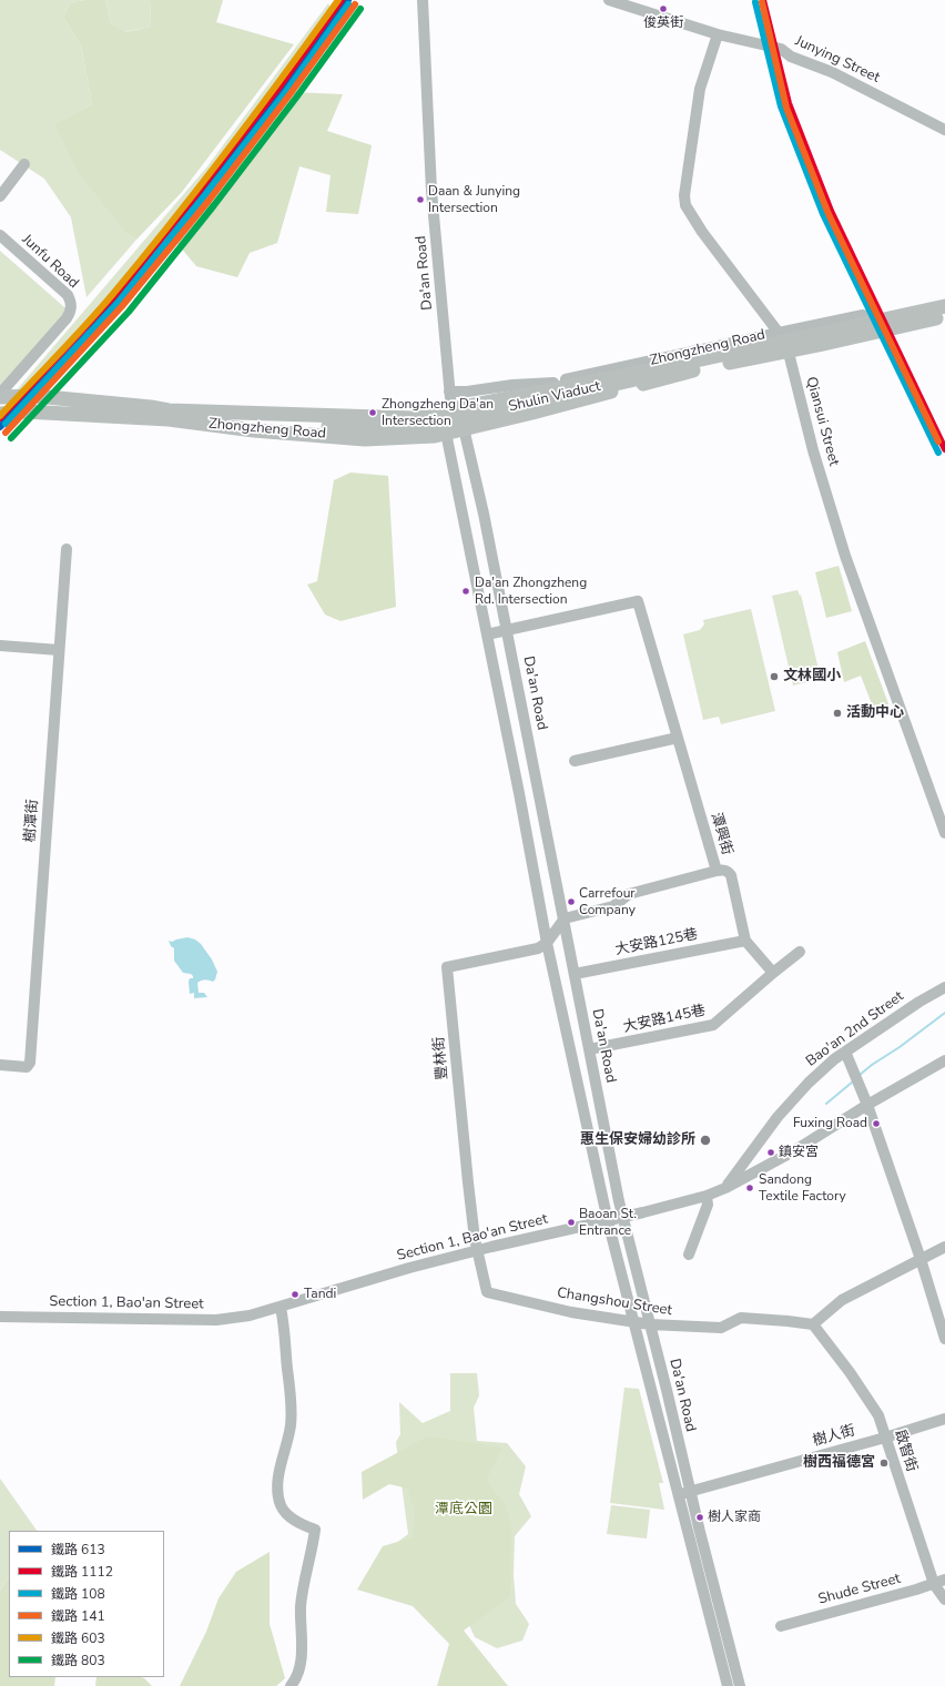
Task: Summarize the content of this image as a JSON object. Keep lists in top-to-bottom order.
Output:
{
  "streets": {
    "main road": ["Zhongzheng Road", "Shulin Viaduct"],
    "street": [
      "Junying Street",
      "Junfu Road",
      "Da'an Road",
      "Qiansui Street",
      "樹潭街",
      "潭興街",
      "大安路125巷",
      "大安路145巷",
      "Bao'an 2nd Street",
      "豐林街",
      "Section 1, Bao'an Street",
      "Changshou Street",
      "樹人街",
      "啟智街",
      "Shude Street"
    ]
  },
  "crossings": [
    ["Junying Street", "Qiansui Street"],
    ["Da'an Road", "Zhongzheng Road"],
    ["Da'an Road", "潭興街"],
    ["Da'an Road", "大安路125巷"],
    ["Da'an Road", "大安路145巷"],
    ["Da'an Road", "豐林街"],
    ["Da'an Road", "Section 1, Bao'an Street"],
    ["Da'an Road", "Changshou Street"],
    ["Da'an Road", "樹人街"],
    ["Zhongzheng Road", "Shulin Viaduct"],
    ["Zhongzheng Road", "Qiansui Street"],
    ["潭興街", "大安路125巷"],
    ["潭興街", "大安路145巷"],
    ["Bao'an 2nd Street", "Section 1, Bao'an Street"],
    ["豐林街", "Section 1, Bao'an Street"],
    ["豐林街", "Changshou Street"],
    ["Section 1, Bao'an Street", "Changshou Street"],
    ["Changshou Street", "啟智街"],
    ["樹人街", "啟智街"],
    ["啟智街", "Shude Street"]
  ],
  "parks": ["潭底公園"],
  "places": [
    "俊英街",
    "Daan & Junying Intersection",
    "Zhongzheng Da'an Intersection",
    "Da'an Zhongzheng Rd. Intersection",
    "文林國小",
    "活動中心",
    "Carrefour Company",
    "Fuxing Road",
    "惠生保安婦幼診所",
    "鎮安宮",
    "Sandong Textile Factory",
    "Baoan St. Entrance",
    "Tandi",
    "樹西福德宮",
    "樹人家商"
  ],
  "lines": [
    "rail line 613",
    "rail line 1112",
    "rail line 603",
    "rail line 108",
    "rail line 141",
    "rail line 803"
  ],
  "legend": [
    "鐵路 613",
    "鐵路 1112",
    "鐵路 108",
    "鐵路 141",
    "鐵路 603",
    "鐵路 803"
  ]
}
